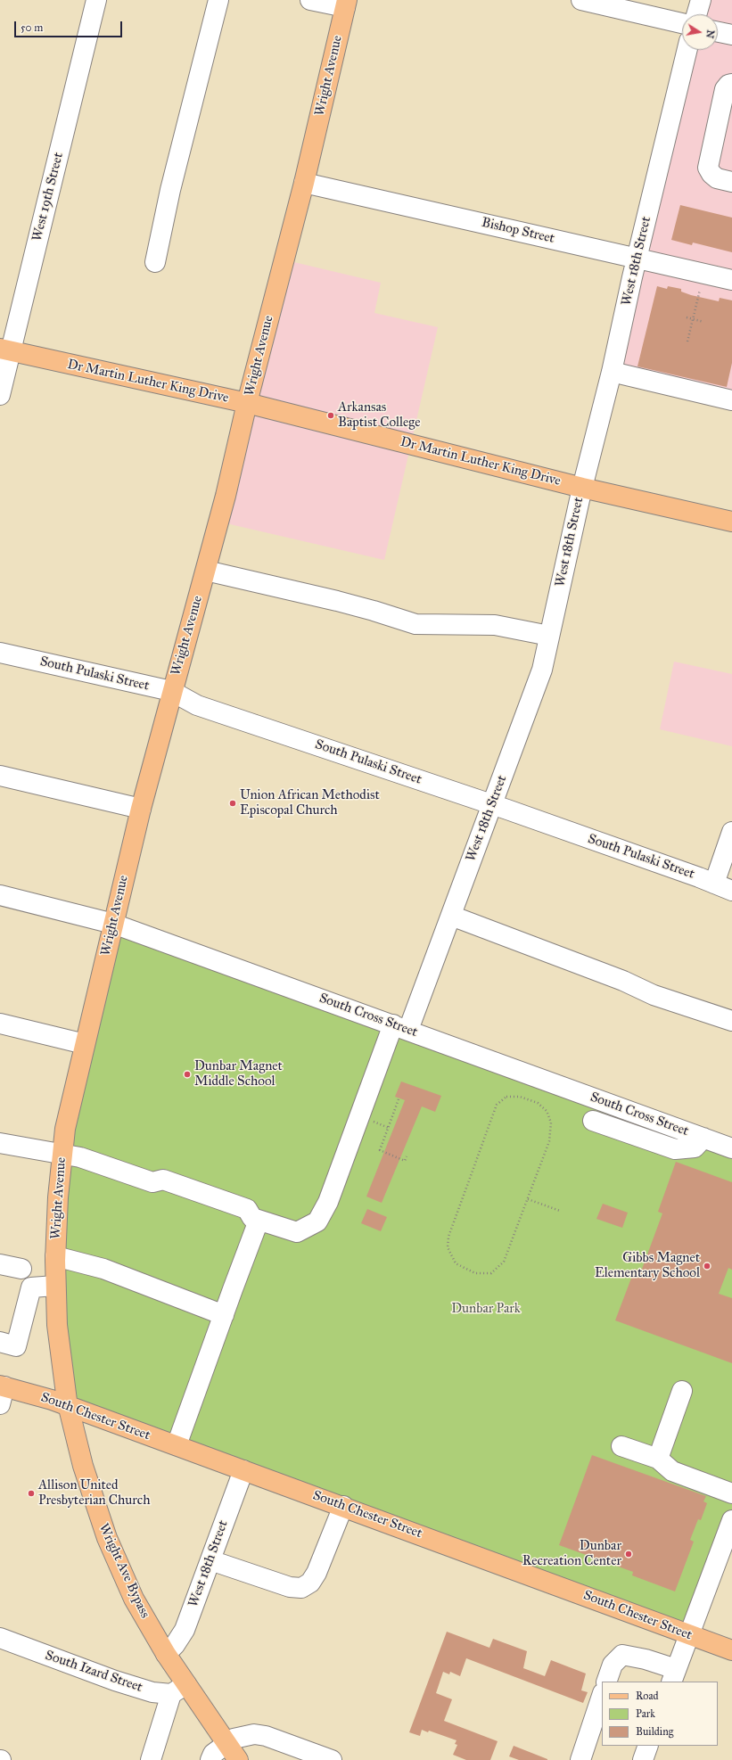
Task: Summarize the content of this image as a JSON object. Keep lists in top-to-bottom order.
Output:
{
  "streets": {
    "main road": [
      "Wright Avenue",
      "Dr Martin Luther King Drive",
      "South Chester Street",
      "Wright Ave Bypass"
    ],
    "street": [
      "West 19th Street",
      "Bishop Street",
      "West 18th Street",
      "South Pulaski Street",
      "South Cross Street",
      "South Izard Street"
    ]
  },
  "crossings": [
    ["Wright Avenue", "Bishop Street"],
    ["Wright Avenue", "Dr Martin Luther King Drive"],
    ["Wright Avenue", "South Pulaski Street"],
    ["Wright Avenue", "South Cross Street"],
    ["Wright Avenue", "Wright Ave Bypass"],
    ["West 19th Street", "Dr Martin Luther King Drive"],
    ["Bishop Street", "West 18th Street"],
    ["West 18th Street", "Dr Martin Luther King Drive"],
    ["West 18th Street", "South Pulaski Street"],
    ["West 18th Street", "South Cross Street"],
    ["West 18th Street", "South Chester Street"],
    ["West 18th Street", "Wright Ave Bypass"],
    ["South Chester Street", "Wright Ave Bypass"],
    ["Wright Ave Bypass", "South Izard Street"]
  ],
  "parks": ["Dunbar Park"],
  "places": [
    "Arkansas Baptist College",
    "Union African Methodist Episcopal Church",
    "Dunbar Magnet Middle School",
    "Gibbs Magnet Elementary School",
    "Allison United Presbyterian Church",
    "Dunbar Recreation Center"
  ],
  "legend": ["Road", "Park", "Building"],
  "scale_bar": "50 m",
  "north": "right"
}
